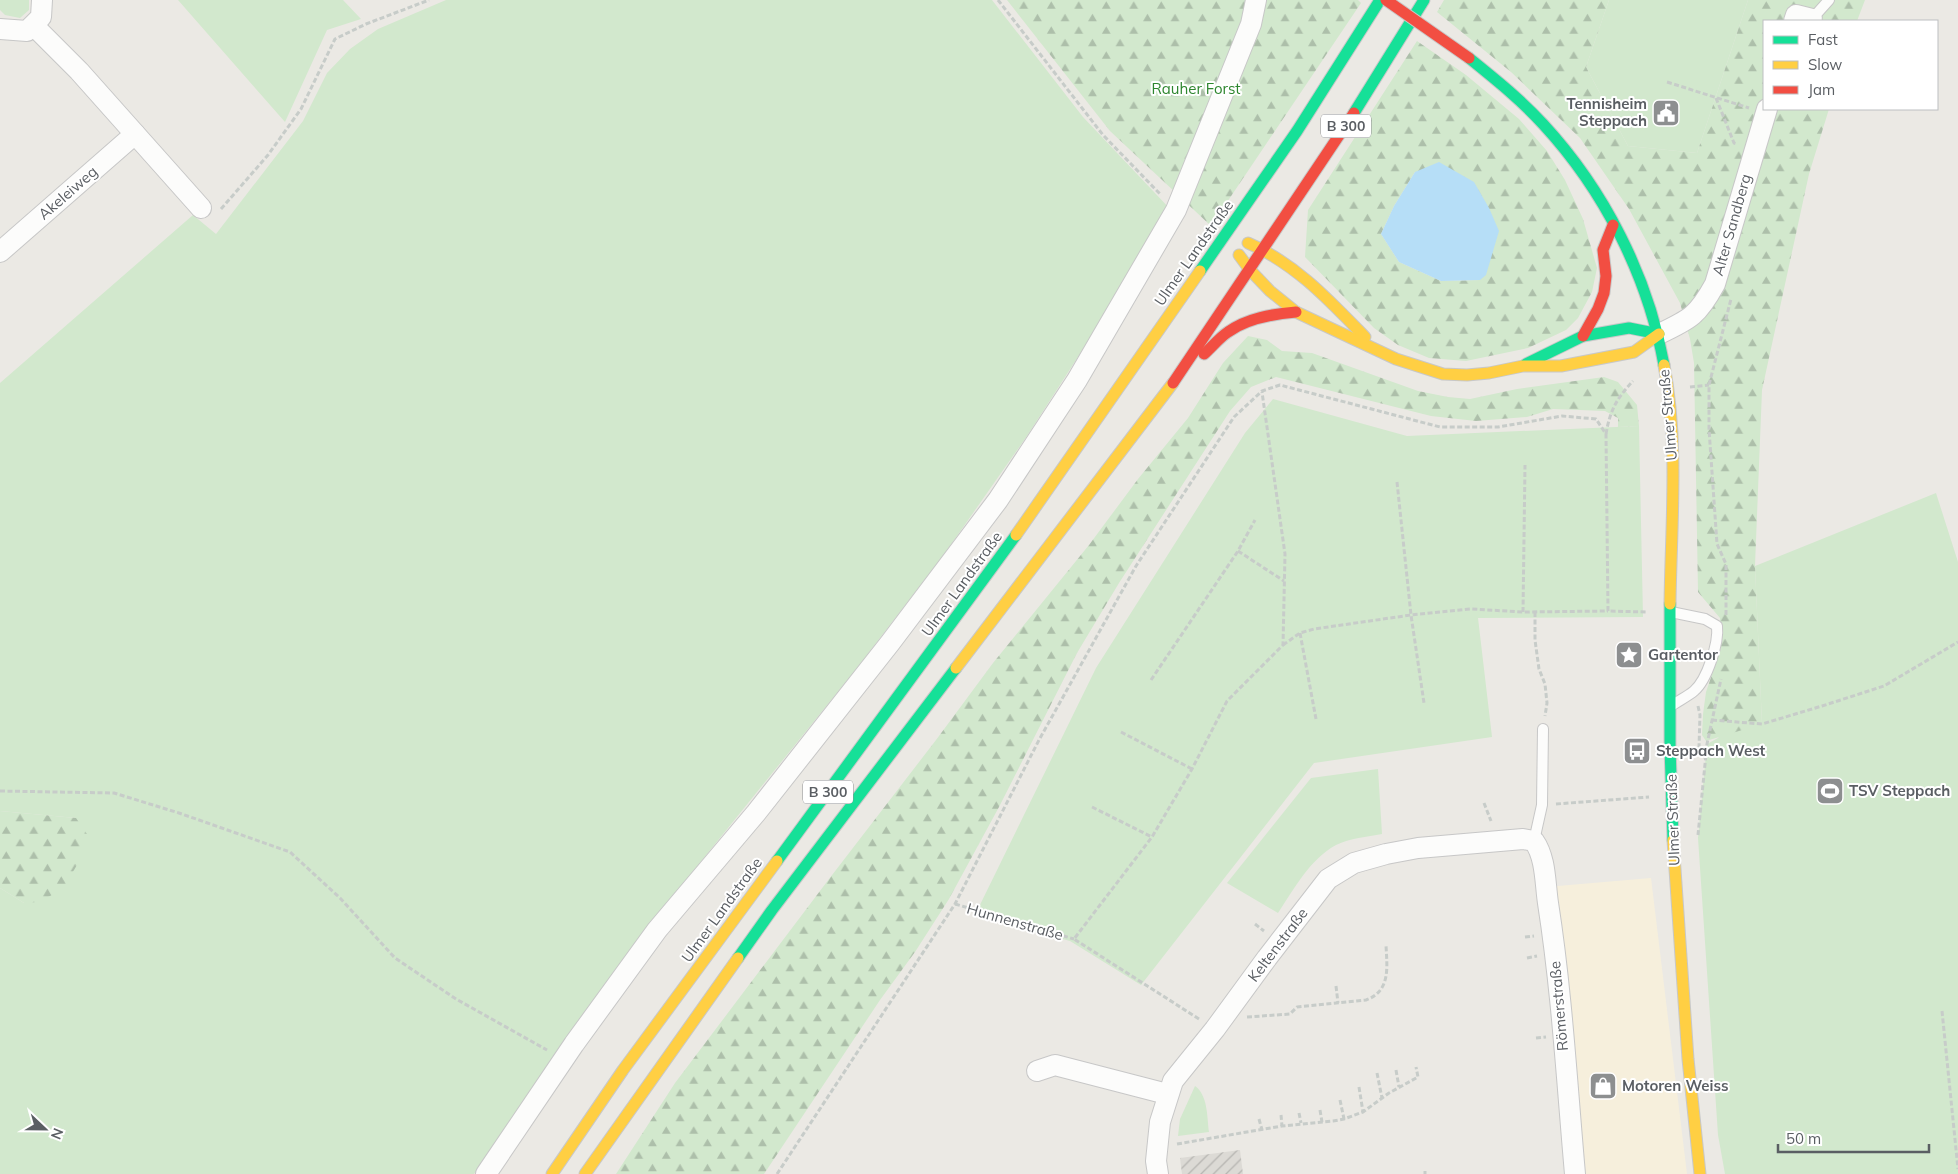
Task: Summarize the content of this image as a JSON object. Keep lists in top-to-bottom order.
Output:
{
  "streets": {
    "main road": ["B 300", "Ulmer Landstraße", "Ulmer Straße"],
    "street": [
      "Akeleiweg",
      "Alter Sandberg",
      "Keltenstraße",
      "Römerstraße"
    ],
    "path": ["Hunnenstraße"]
  },
  "crossings": [
    ["Alter Sandberg", "Ulmer Straße"],
    ["Hunnenstraße", "Keltenstraße"],
    ["Keltenstraße", "Römerstraße"]
  ],
  "parks": ["Rauher Forst"],
  "places": {
    "public building": ["Tennisheim Steppach"],
    "place": ["Gartentor"],
    "bus stop": ["Steppach West"],
    "sports": ["TSV Steppach"],
    "shop": ["Motoren Weiss"]
  },
  "legend": ["Fast", "Slow", "Jam"],
  "scale_bar": "50 m",
  "north": "right"
}
